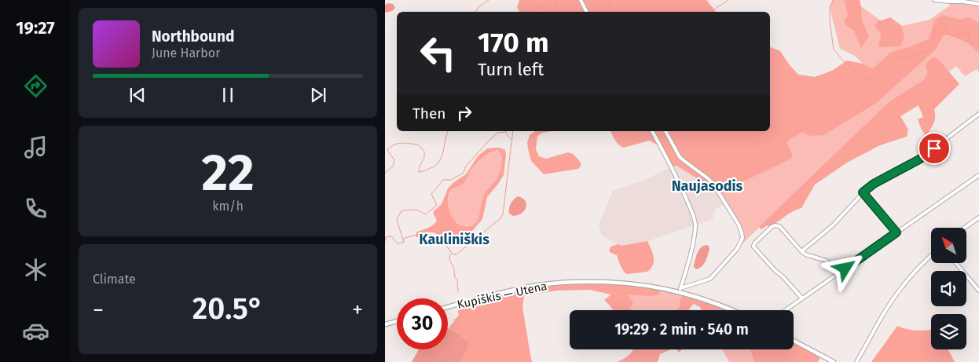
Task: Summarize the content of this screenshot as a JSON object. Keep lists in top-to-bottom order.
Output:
{
  "streets": {
    "main road": ["Kupiškis — Utena"]
  },
  "districts": ["Naujasodis", "Kauliniškis"],
  "north": "top left",
  "page": {
    "tabs": "19:27",
    "turn": ["170 m", "Turn left"],
    "song": ["Northbound", "June Harbor"],
    "then": "Then",
    "tile": [
      ["22", "km/h"],
      "Climate"
    ],
    "heat": ["−", "20.5°", "+"],
    "limit": "30",
    "trip": "19:29 · 2 min · 540 m"
  }
}
